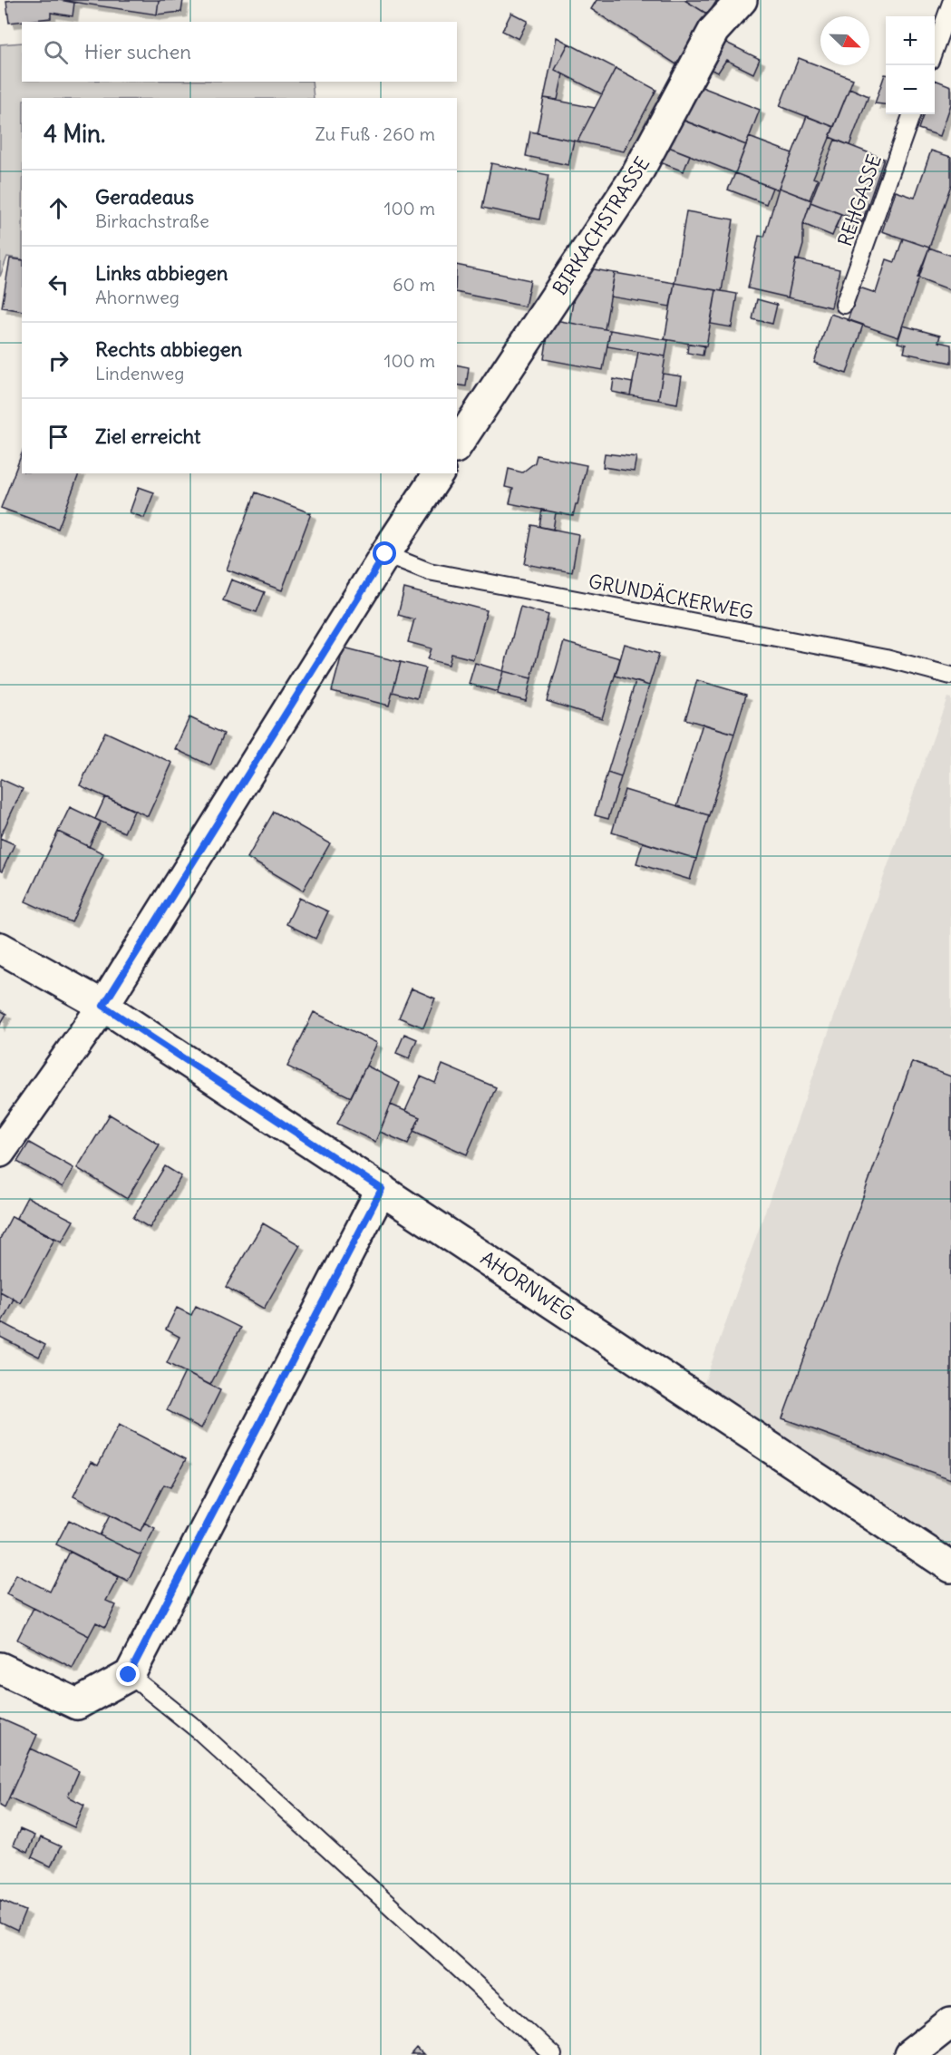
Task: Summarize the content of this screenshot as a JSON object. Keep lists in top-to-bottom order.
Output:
{
  "streets": {
    "street": ["BIRKACHSTRASSE", "AHORNWEG"],
    "lane": ["REHGASSE", "GRUNDÄCKERWEG"]
  },
  "north": "bottom right",
  "page": {
    "map_buttons": ["+", "−"],
    "search": "Hier suchen",
    "heading": ["4 Min.", "Zu Fuß · 260 m"],
    "list": [
      ["Geradeaus", "Birkachstraße", "100 m"],
      ["Links abbiegen", "Ahornweg", "60 m"],
      ["Rechts abbiegen", "Lindenweg", "100 m"],
      "Ziel erreicht"
    ]
  }
}
